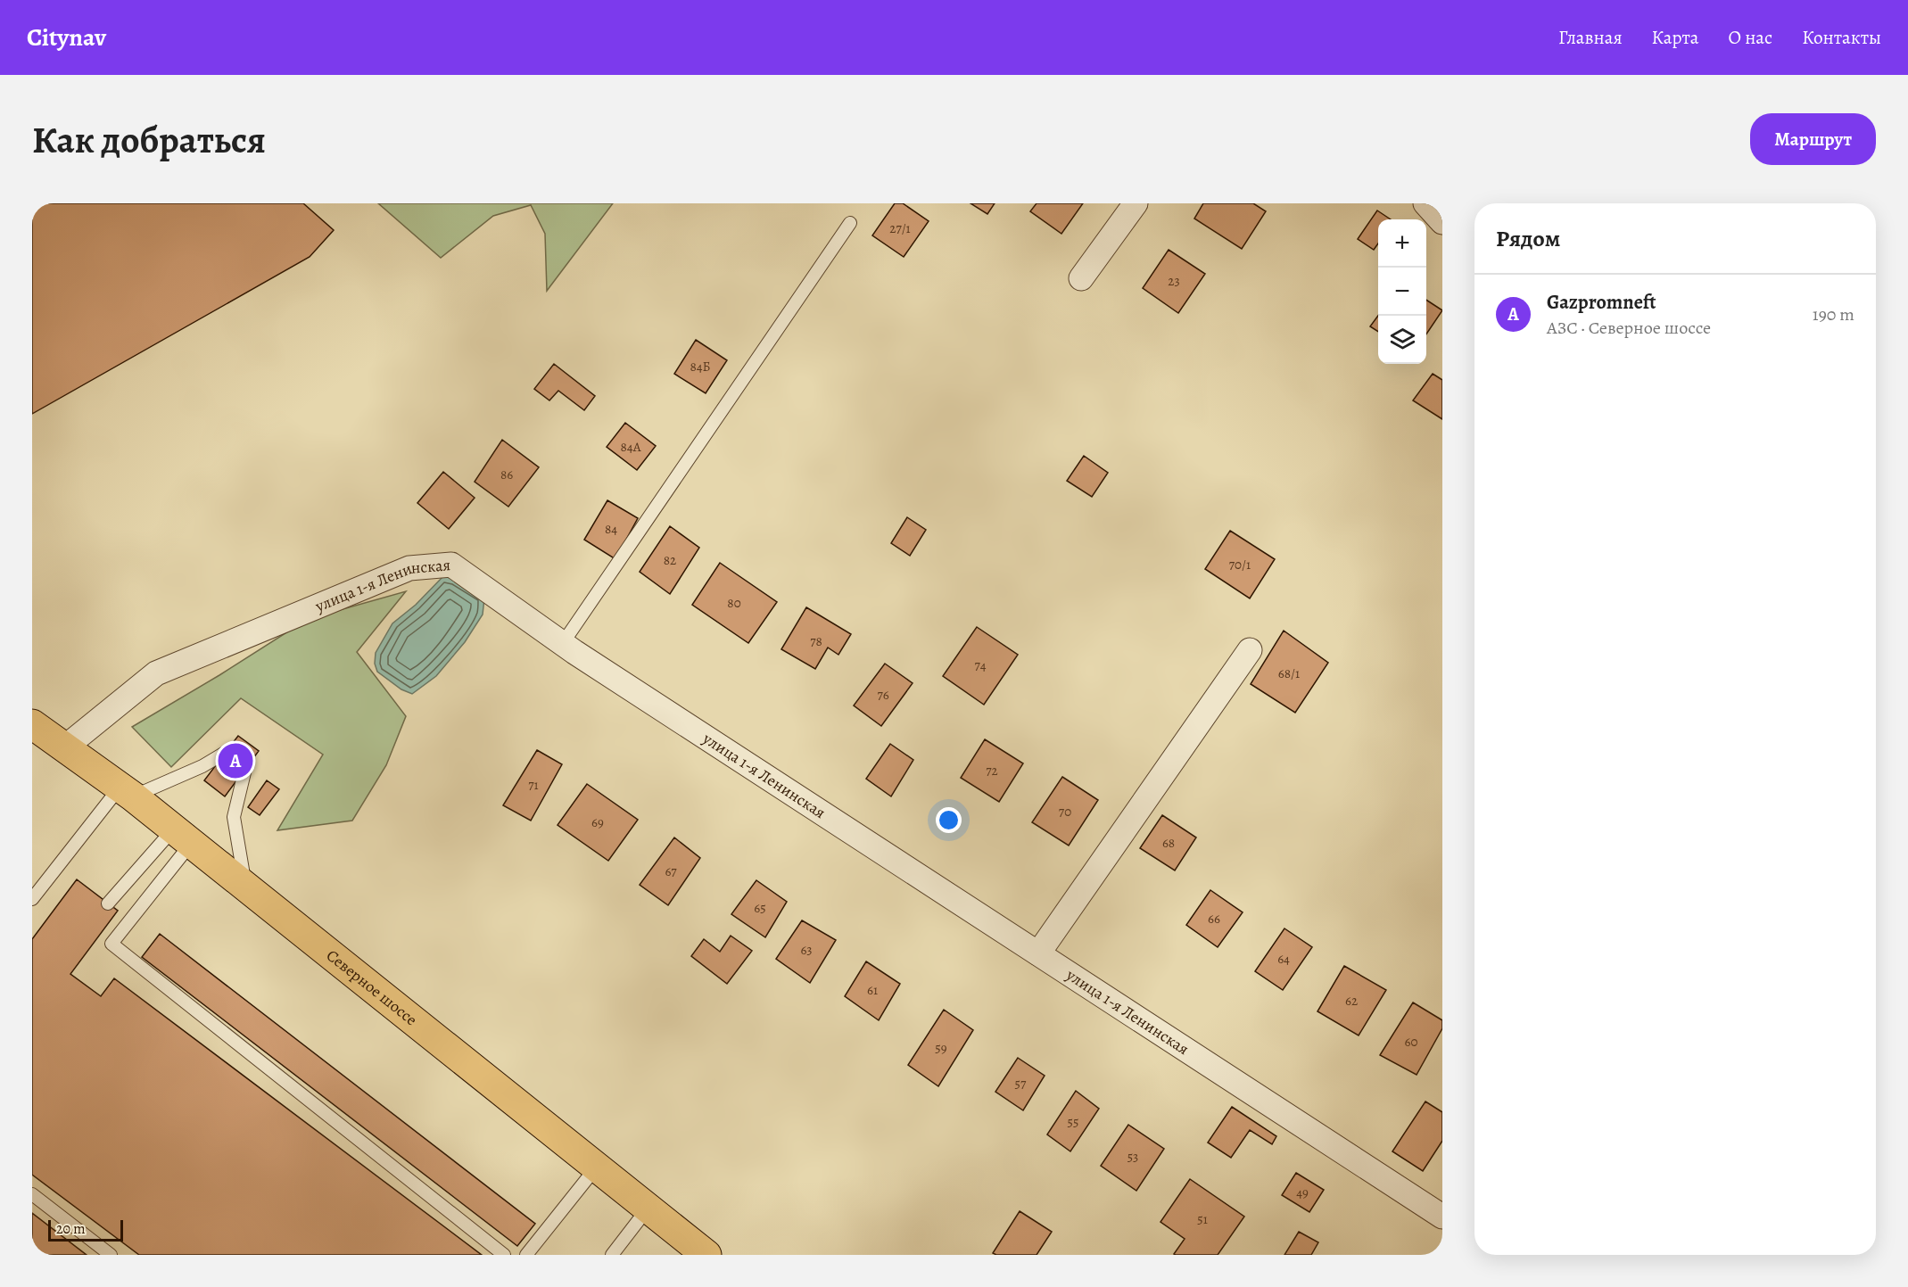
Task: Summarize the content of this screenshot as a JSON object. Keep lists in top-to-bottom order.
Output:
{
  "streets": {
    "main road": ["Северное шоссе"],
    "street": ["улица 1-я Ленинская"]
  },
  "crossings": [
    ["улица 1-я Ленинская", "Северное шоссе"]
  ],
  "house_numbers": [
    "27/1",
    "23",
    "84Б",
    "84А",
    "86",
    "84",
    "82",
    "70/1",
    "80",
    "78",
    "74",
    "68/1",
    "76",
    "72",
    "71",
    "70",
    "69",
    "68",
    "67",
    "65",
    "66",
    "63",
    "64",
    "61",
    "62",
    "60",
    "59",
    "57",
    "55",
    "53",
    "49",
    "51"
  ],
  "scale_bar": "20 m",
  "page": {
    "header": "Citynav",
    "nav": [
      "Главная",
      "Карта",
      "О нас",
      "Контакты"
    ],
    "buttons": "Маршрут",
    "title": "Как добраться",
    "heading": "Рядом",
    "map_buttons": ["+", "−"],
    "list": [
      {
        "mark": "A",
        "name": "Gazpromneft",
        "note": "АЗС · Северное шоссе",
        "value": "190 m"
      }
    ],
    "pins": "A",
    "scale": "20 m"
  }
}
